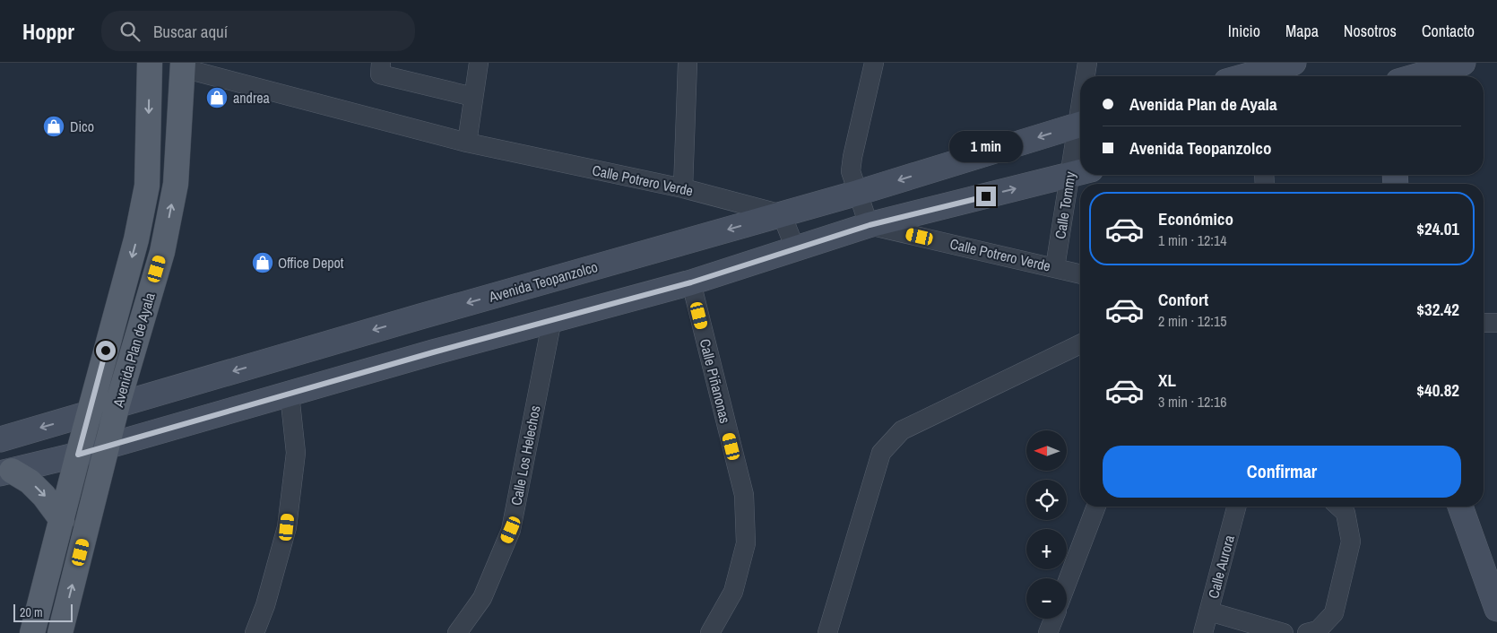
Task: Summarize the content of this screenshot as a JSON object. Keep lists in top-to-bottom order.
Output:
{
  "streets": {
    "main road": ["Avenida Teopanzolco", "Avenida Plan de Ayala"],
    "street": [
      "Calle Potrero Verde",
      "Calle Tommy",
      "Calle Piñanonas",
      "Calle Los Helechos",
      "Calle Aurora"
    ]
  },
  "crossings": [
    ["Calle Potrero Verde", "Calle Tommy"],
    ["Calle Potrero Verde", "Avenida Teopanzolco"],
    ["Calle Potrero Verde", "Avenida Plan de Ayala"],
    ["Avenida Teopanzolco", "Avenida Plan de Ayala"]
  ],
  "places": {
    "shop": ["andrea", "Dico", "Office Depot"]
  },
  "scale_bar": "20 m",
  "north": "left",
  "page": {
    "header": "Hoppr",
    "search": "Buscar aquí",
    "nav": [
      "Inicio",
      "Mapa",
      "Nosotros",
      "Contacto"
    ],
    "banner": ["Avenida Plan de Ayala", "Avenida Teopanzolco"],
    "bubble": "1 min",
    "list": [
      {
        "name": "Económico",
        "note": "1 min · 12:14",
        "value": "$24.01"
      },
      {
        "name": "Confort",
        "note": "2 min · 12:15",
        "value": "$32.42"
      },
      {
        "name": "XL",
        "note": "3 min · 12:16",
        "value": "$40.82"
      }
    ],
    "map_buttons": ["+", "−"],
    "buttons": "Confirmar",
    "scale": "20 m"
  }
}
